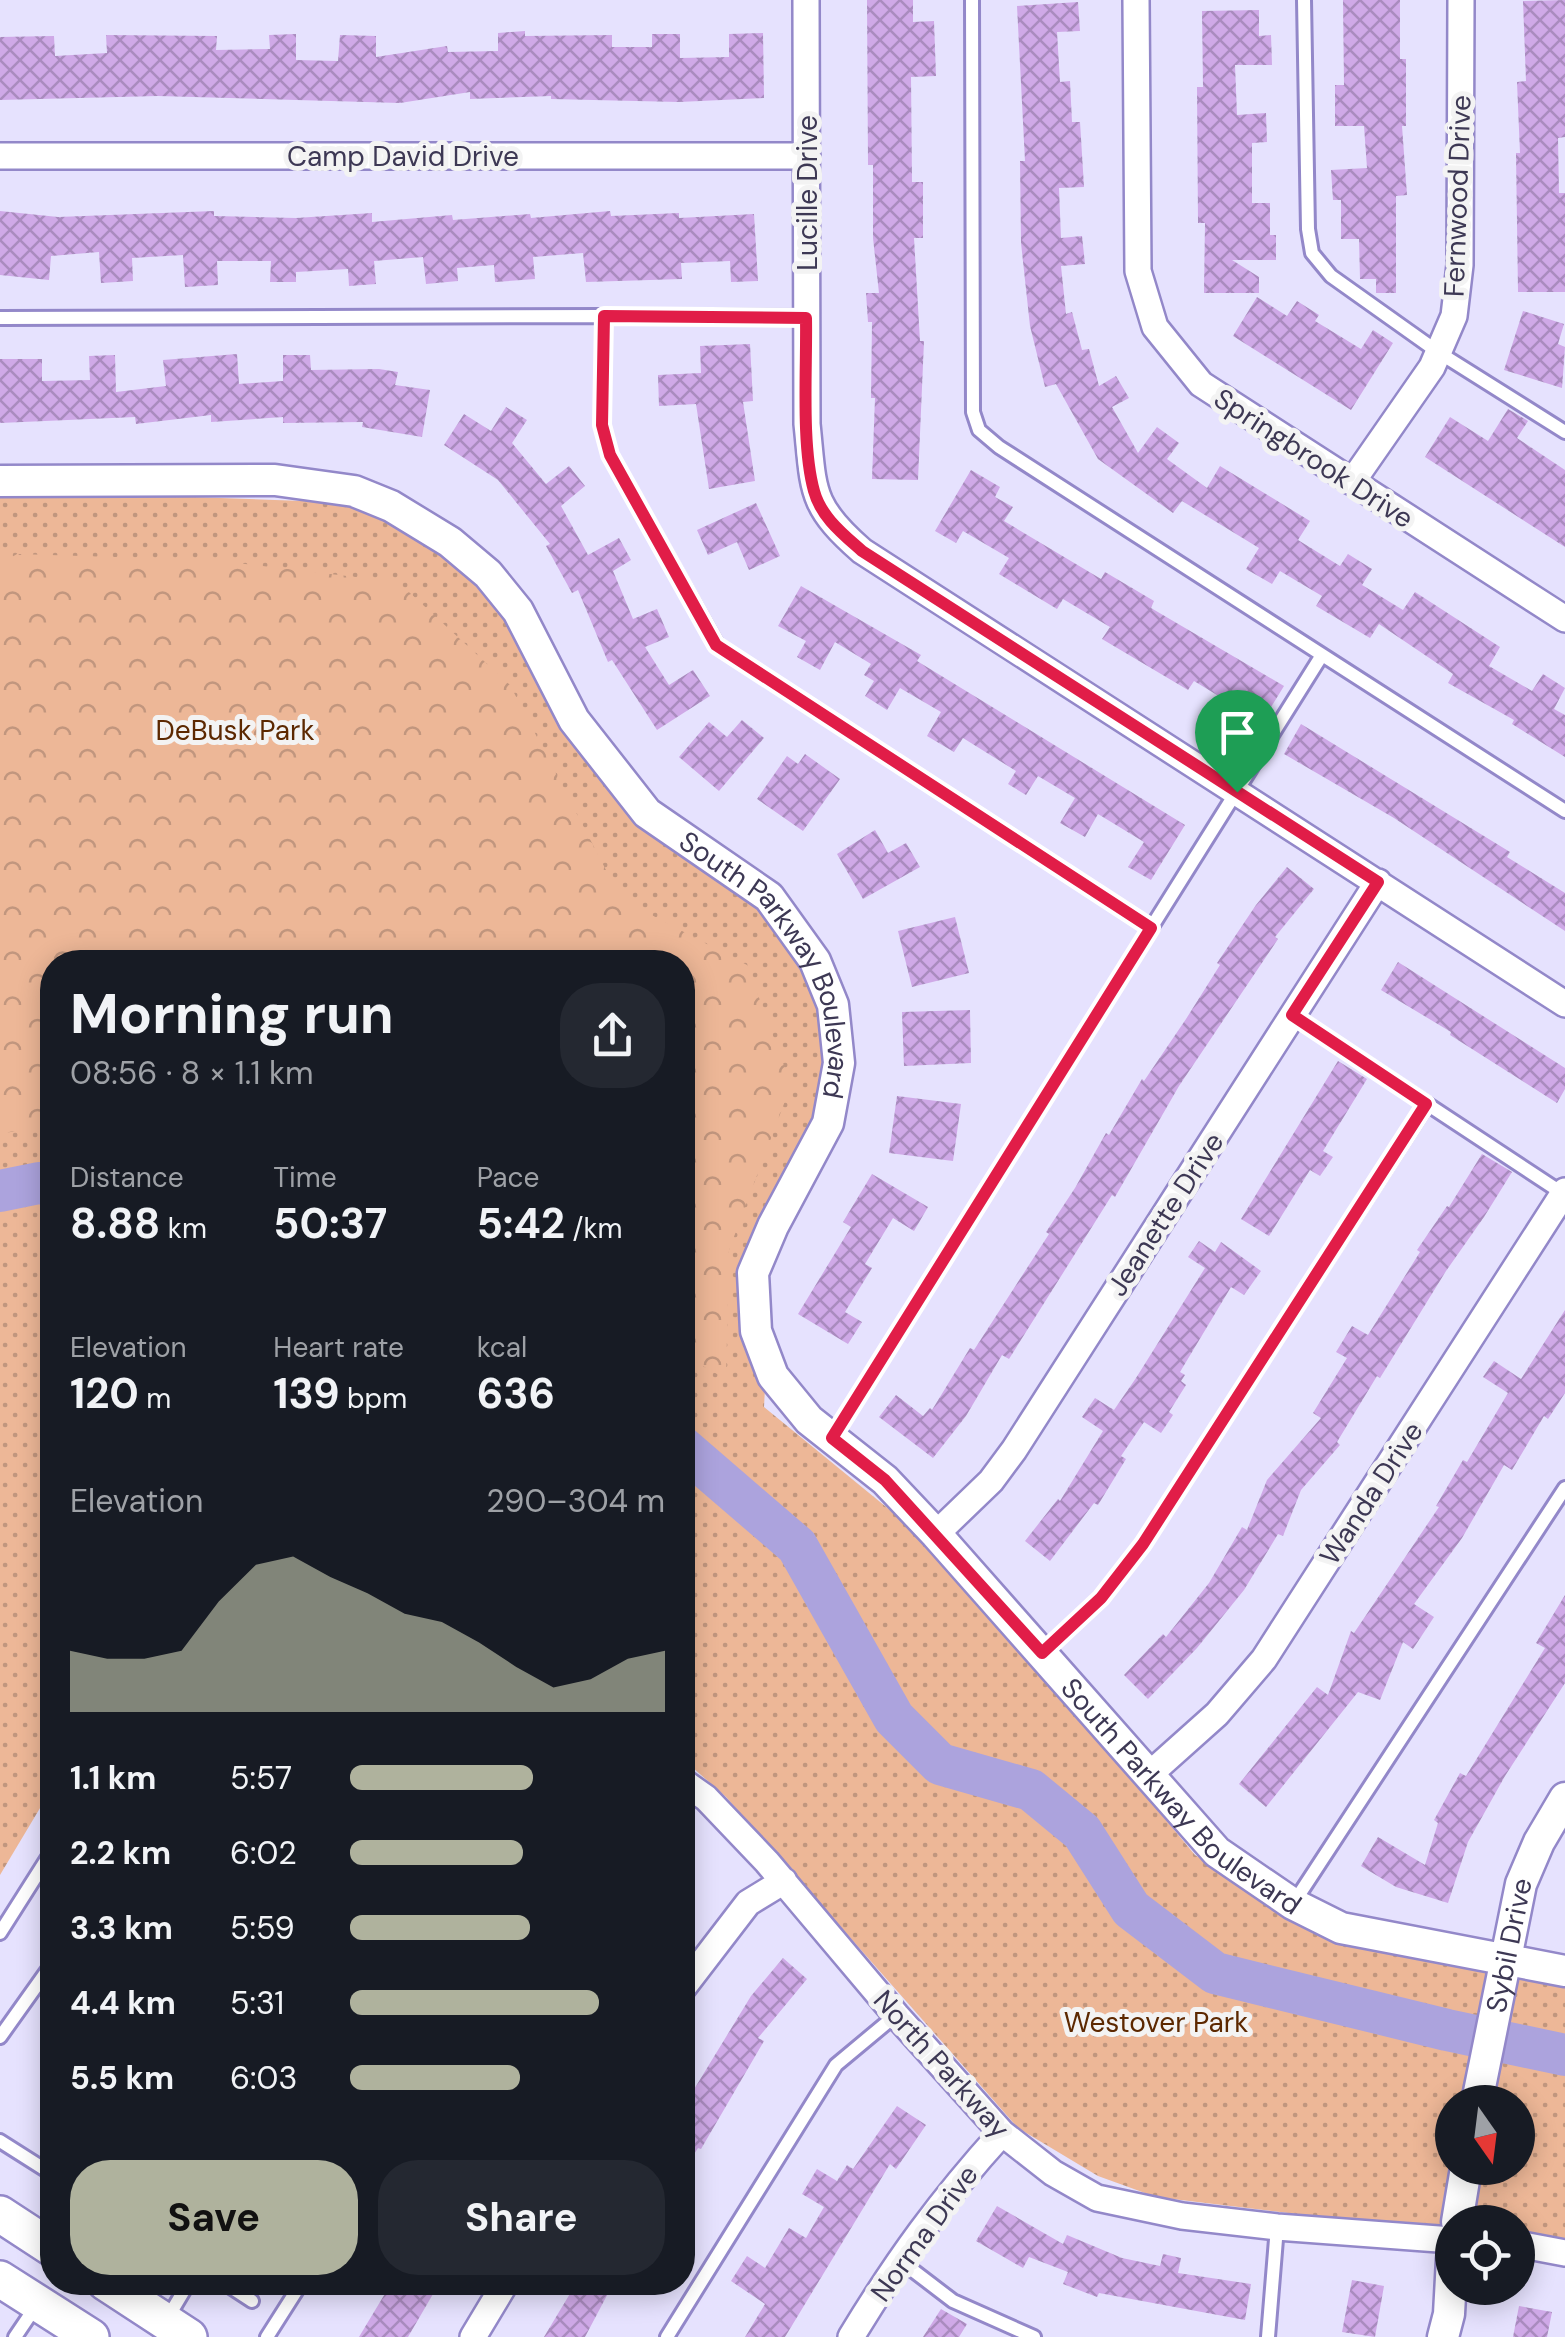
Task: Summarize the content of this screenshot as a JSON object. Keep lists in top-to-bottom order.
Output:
{
  "streets": {
    "street": [
      "Camp David Drive",
      "Lucille Drive",
      "Fernwood Drive",
      "Springbrook Drive",
      "South Parkway Boulevard",
      "Jeanette Drive",
      "Wanda Drive",
      "Sybil Drive",
      "North Parkway",
      "Norma Drive"
    ]
  },
  "crossings": [
    ["Camp David Drive", "Lucille Drive"],
    ["Lucille Drive", "Jeanette Drive"],
    ["Fernwood Drive", "Springbrook Drive"],
    ["South Parkway Boulevard", "Jeanette Drive"],
    ["South Parkway Boulevard", "Wanda Drive"],
    ["South Parkway Boulevard", "Sybil Drive"],
    ["North Parkway", "Norma Drive"]
  ],
  "parks": ["DeBusk Park", "Westover Park"],
  "north": "bottom",
  "page": {
    "heading": ["Morning run", "08:56 · 8 × 1.1 km"],
    "stats": [
      ["Distance", "8.88 km"],
      ["Time", "50:37"],
      ["Pace", "5:42 /km"],
      ["Elevation", "120 m"],
      ["Heart rate", "139 bpm"],
      ["kcal", "636"]
    ],
    "chart": ["Elevation", "290–304 m"],
    "list": [
      {
        "name": "1.1 km",
        "note": "5:57"
      },
      {
        "name": "2.2 km",
        "note": "6:02"
      },
      {
        "name": "3.3 km",
        "note": "5:59"
      },
      {
        "name": "4.4 km",
        "note": "5:31"
      },
      {
        "name": "5.5 km",
        "note": "6:03"
      }
    ],
    "buttons": ["Save", "Share"]
  }
}
